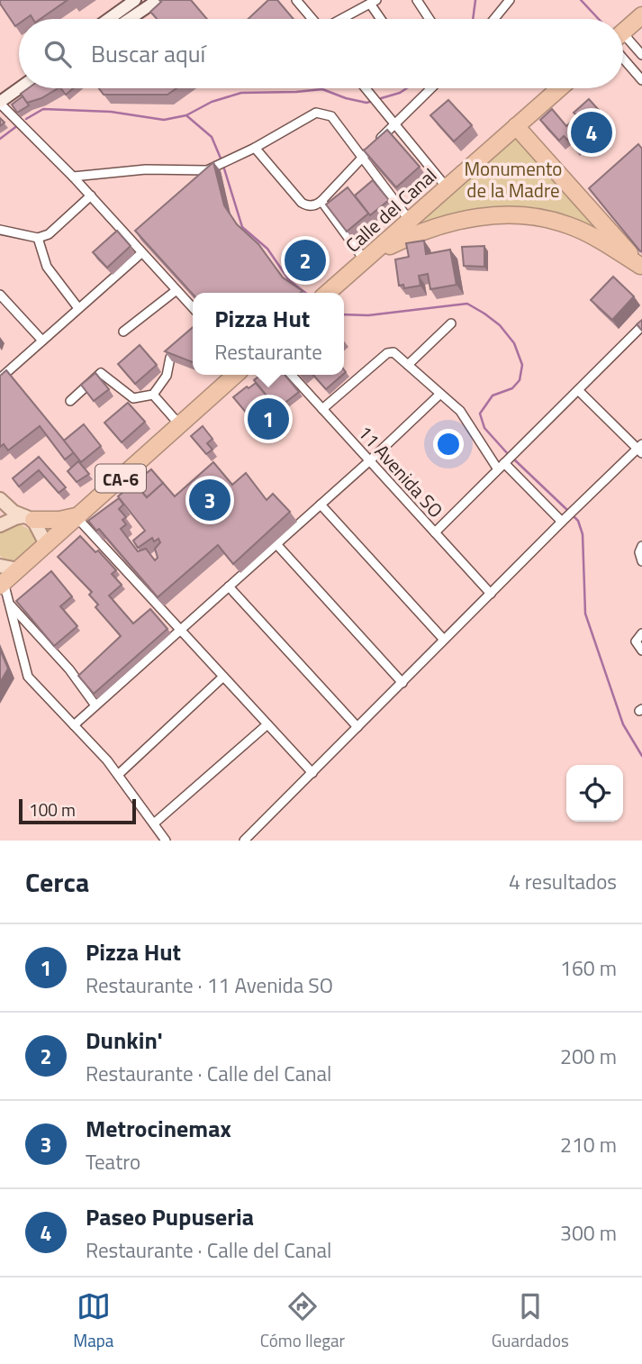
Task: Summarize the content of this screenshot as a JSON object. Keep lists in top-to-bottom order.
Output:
{
  "streets": {
    "highway": ["Calle del Canal", "CA-6"],
    "street": ["11 Avenida SO"]
  },
  "parks": ["Monumento de la Madre"],
  "scale_bar": "100 m",
  "page": {
    "search": "Buscar aquí",
    "pins": [
      "4",
      "2",
      "1",
      "3"
    ],
    "popup": ["Pizza Hut", "Restaurante"],
    "scale": "100 m",
    "heading": ["Cerca", "4 resultados"],
    "list": [
      {
        "mark": "1",
        "name": "Pizza Hut",
        "note": "Restaurante · 11 Avenida SO",
        "value": "160 m"
      },
      {
        "mark": "2",
        "name": "Dunkin'",
        "note": "Restaurante · Calle del Canal",
        "value": "200 m"
      },
      {
        "mark": "3",
        "name": "Metrocinemax",
        "note": "Teatro",
        "value": "210 m"
      },
      {
        "mark": "4",
        "name": "Paseo Pupuseria",
        "note": "Restaurante · Calle del Canal",
        "value": "300 m"
      }
    ],
    "nav": ["Mapa", "Cómo llegar", "Guardados"]
  }
}
